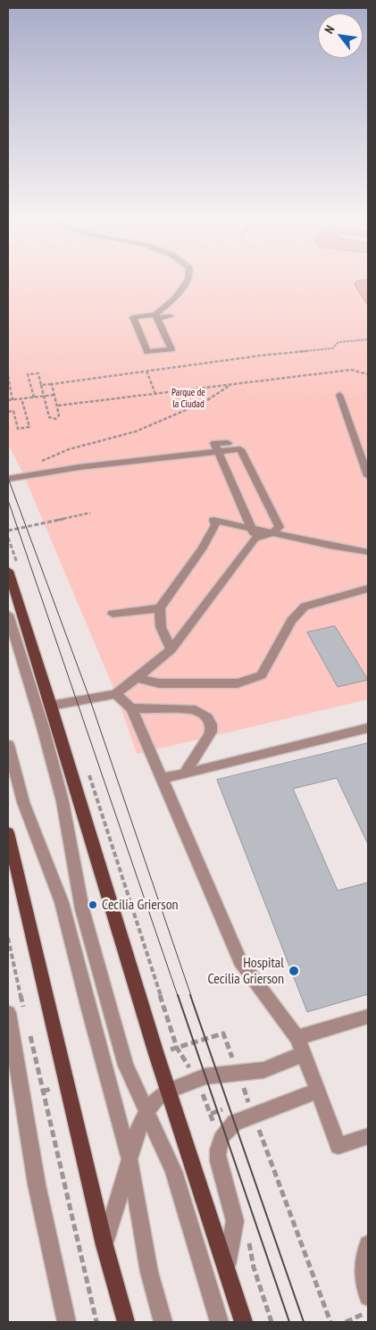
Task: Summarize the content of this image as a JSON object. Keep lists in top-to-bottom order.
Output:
{
  "parks": ["Parque de la Ciudad"],
  "places": ["Cecilia Grierson", "Hospital Cecilia Grierson"],
  "north": "top left"
}
